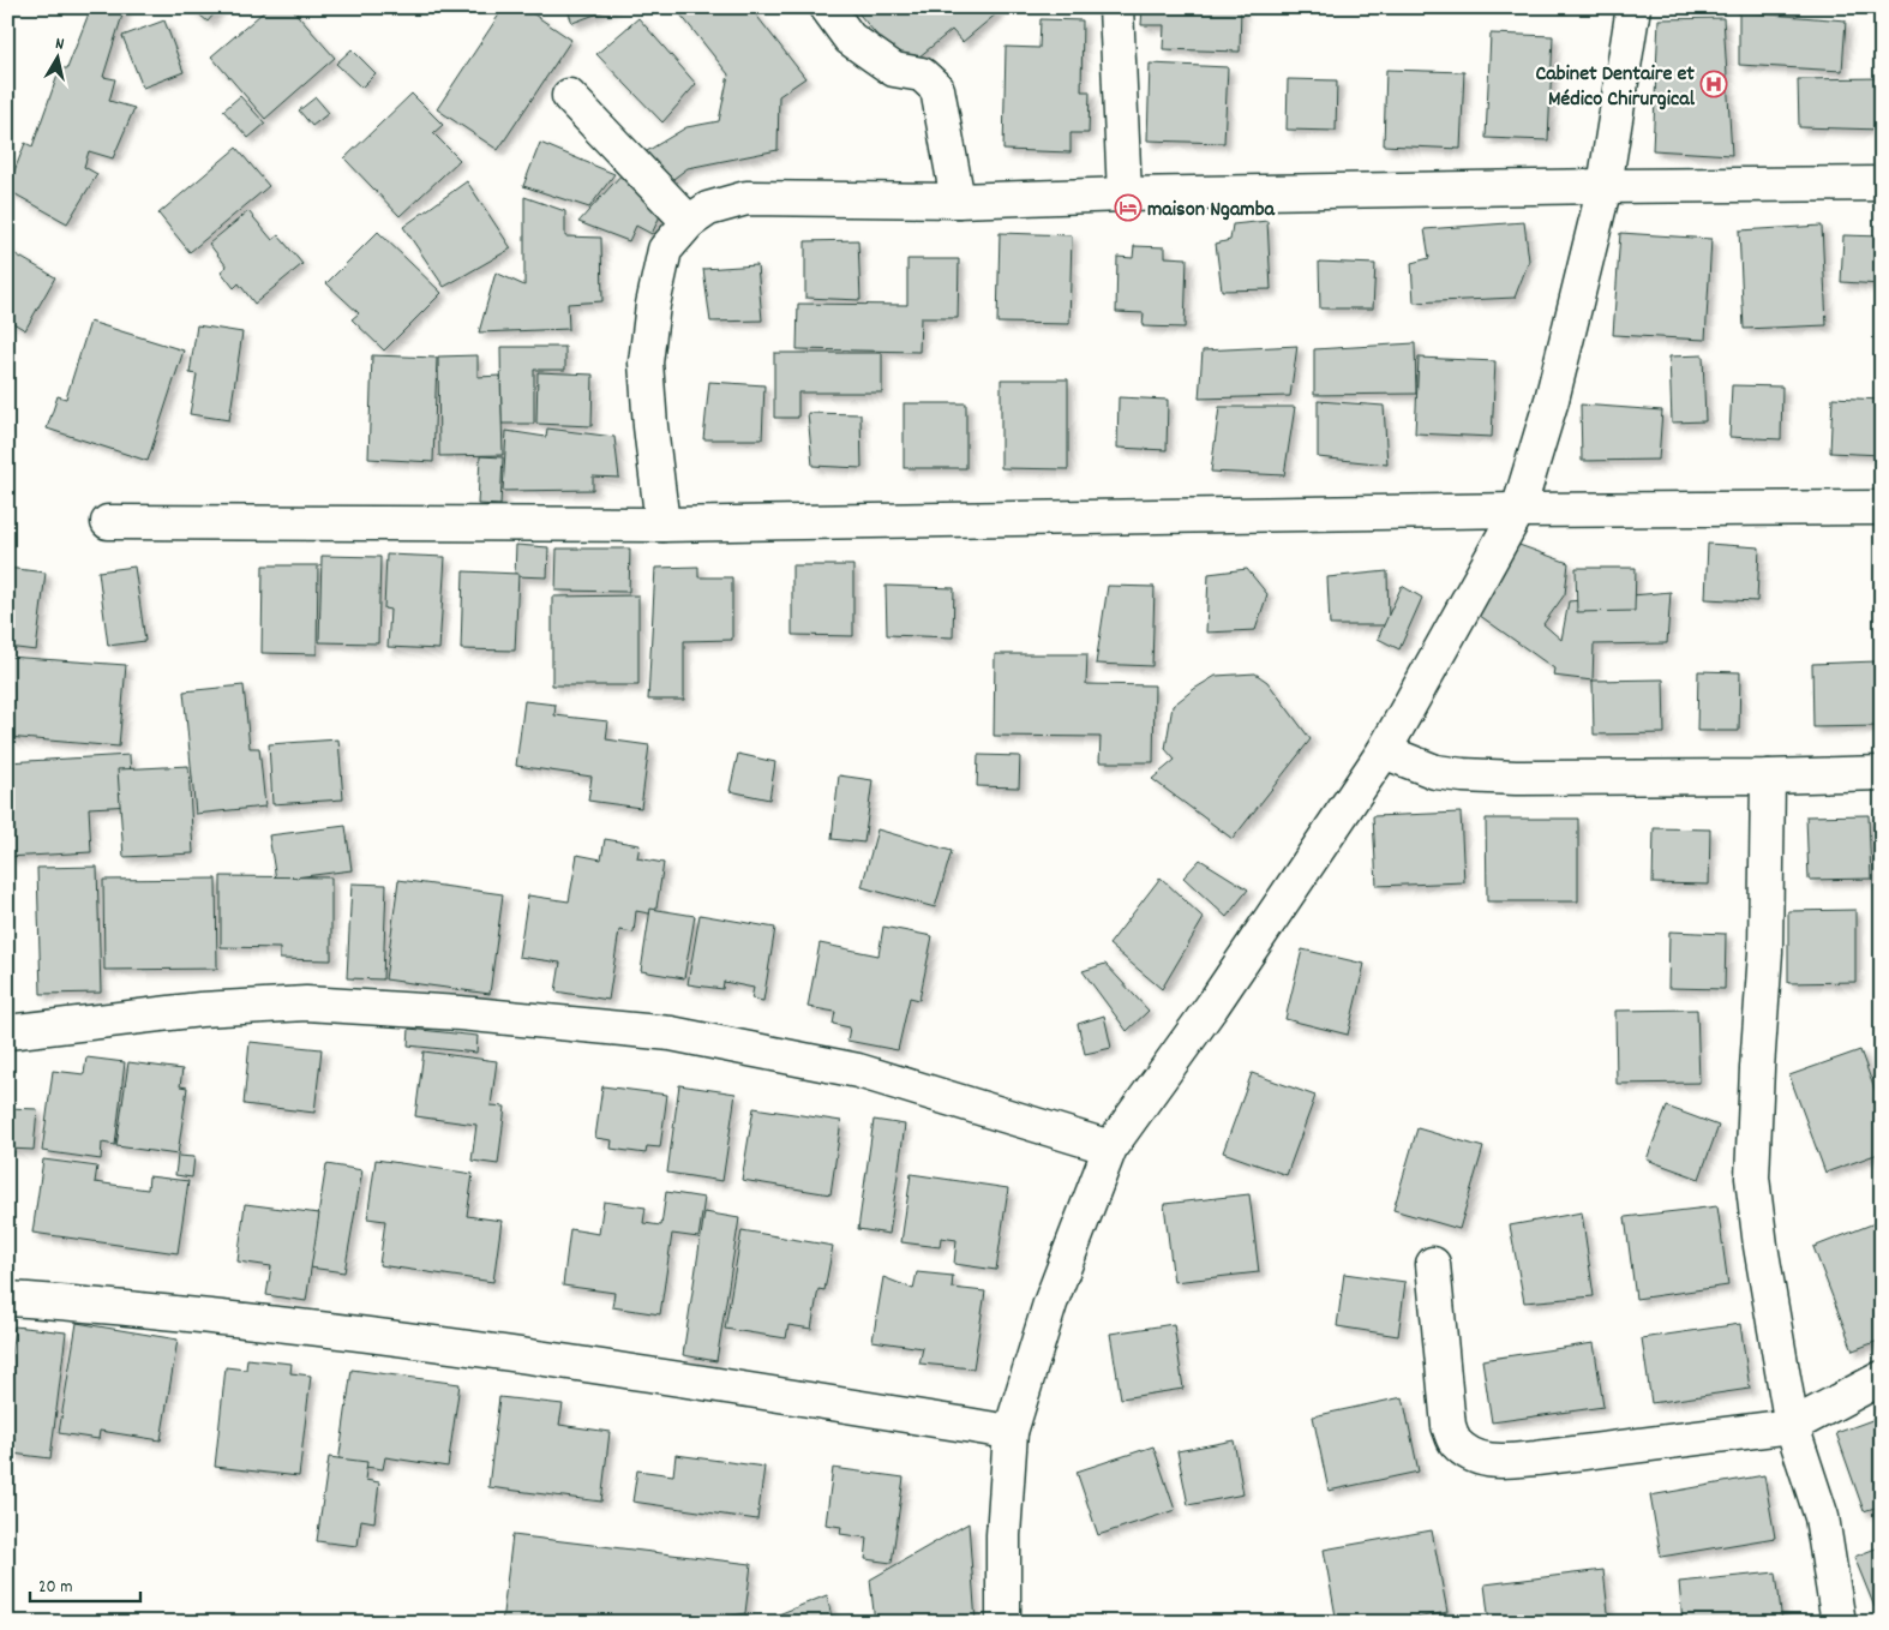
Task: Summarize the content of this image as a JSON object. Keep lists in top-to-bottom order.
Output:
{
  "places": {
    "hospital": ["Cabinet Dentaire et Médico Chirurgical"],
    "hotel": ["maison Ngamba"]
  },
  "scale_bar": "20 m",
  "north": "top"
}
